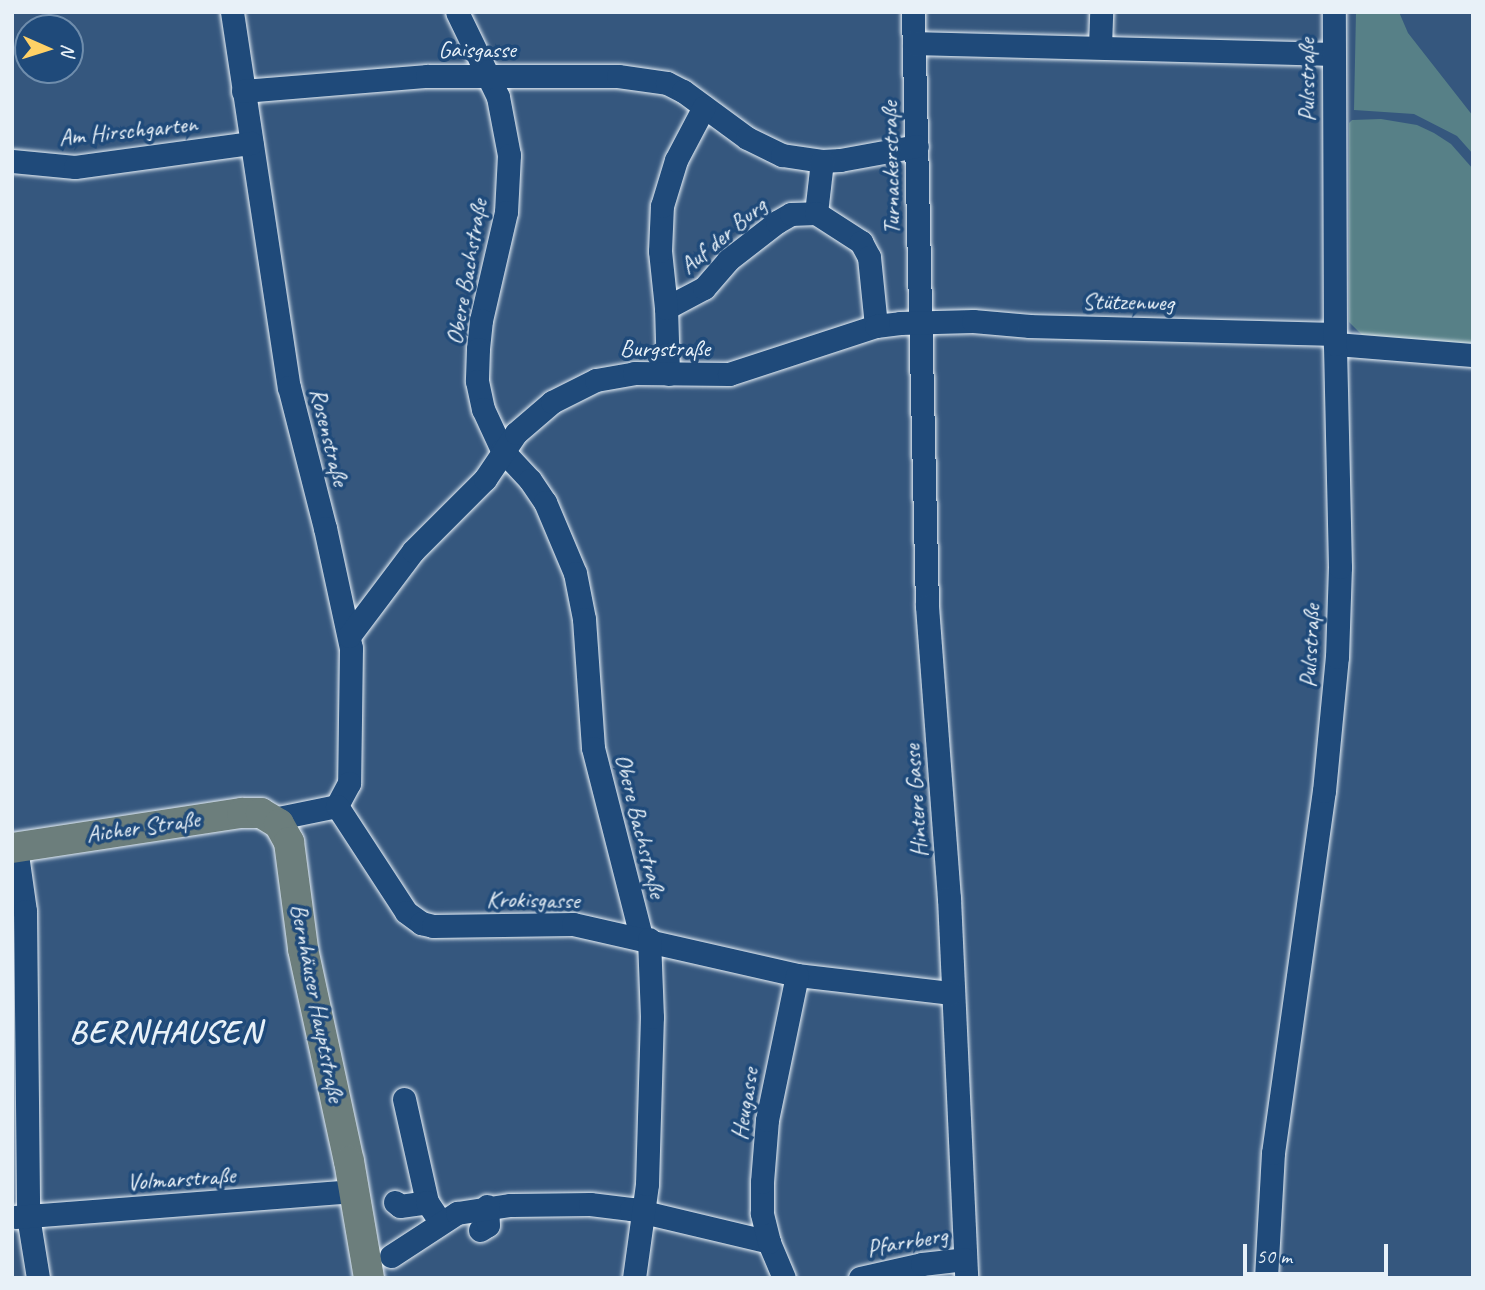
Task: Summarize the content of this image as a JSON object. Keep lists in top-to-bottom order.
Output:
{
  "streets": {
    "main road": ["Aicher Straße", "Bernhäuser Hauptstraße"],
    "street": [
      "Gaisgasse",
      "Pulsstraße",
      "Am Hirschgarten",
      "Turnackerstraße",
      "Auf der Burg",
      "Obere Bachstraße",
      "Stützenweg",
      "Burgstraße",
      "Rosenstraße",
      "Hintere Gasse",
      "Krokisgasse",
      "Heugasse",
      "Volmarstraße",
      "Pfarrberg"
    ]
  },
  "crossings": [
    ["Gaisgasse", "Auf der Burg"],
    ["Gaisgasse", "Obere Bachstraße"],
    ["Gaisgasse", "Rosenstraße"],
    ["Pulsstraße", "Stützenweg"],
    ["Am Hirschgarten", "Rosenstraße"],
    ["Turnackerstraße", "Stützenweg"],
    ["Turnackerstraße", "Burgstraße"],
    ["Turnackerstraße", "Hintere Gasse"],
    ["Auf der Burg", "Burgstraße"],
    ["Obere Bachstraße", "Burgstraße"],
    ["Obere Bachstraße", "Krokisgasse"],
    ["Stützenweg", "Burgstraße"],
    ["Stützenweg", "Hintere Gasse"],
    ["Burgstraße", "Rosenstraße"],
    ["Burgstraße", "Hintere Gasse"],
    ["Rosenstraße", "Krokisgasse"],
    ["Hintere Gasse", "Krokisgasse"],
    ["Hintere Gasse", "Pfarrberg"],
    ["Aicher Straße", "Bernhäuser Hauptstraße"],
    ["Krokisgasse", "Heugasse"],
    ["Bernhäuser Hauptstraße", "Volmarstraße"]
  ],
  "districts": ["BERNHAUSEN"],
  "scale_bar": "50 m",
  "north": "right"
}
